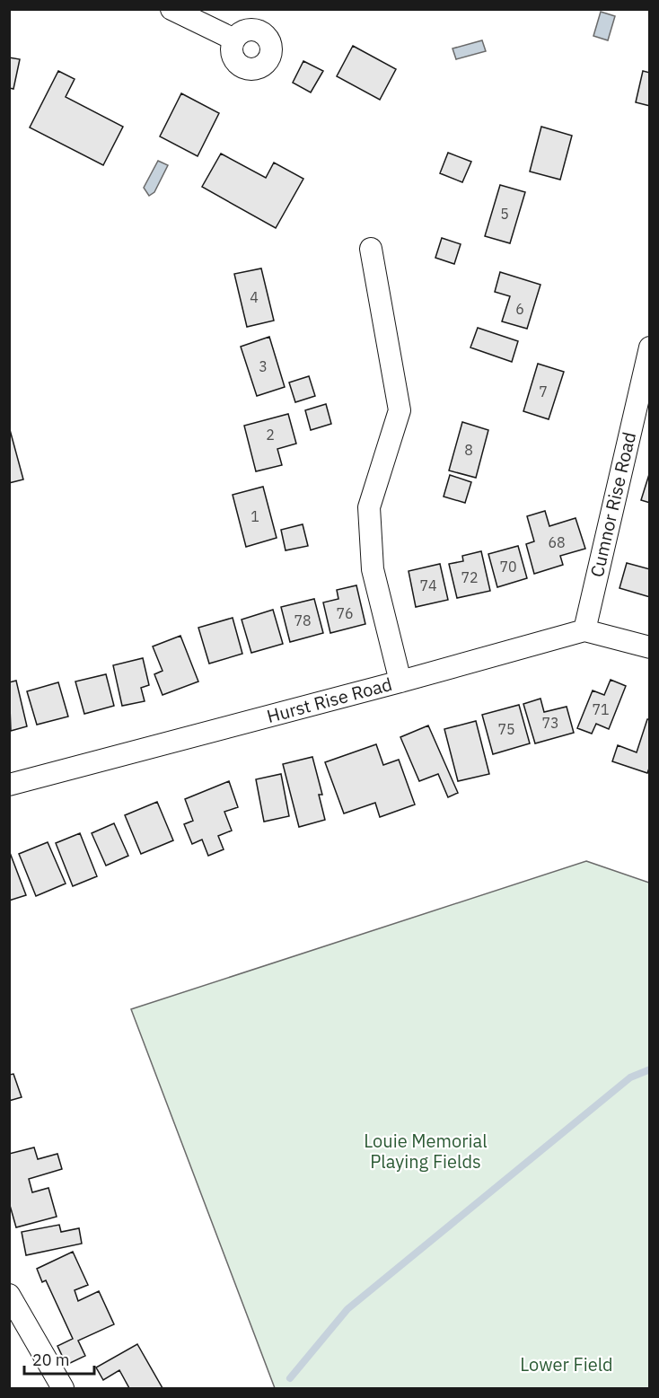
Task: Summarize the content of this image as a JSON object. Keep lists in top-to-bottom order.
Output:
{
  "streets": {
    "street": ["Cumnor Rise Road", "Hurst Rise Road"]
  },
  "crossings": [
    ["Cumnor Rise Road", "Hurst Rise Road"]
  ],
  "parks": ["Louie Memorial Playing Fields", "Lower Field"],
  "house_numbers": [
    "5",
    "4",
    "6",
    "3",
    "7",
    "2",
    "8",
    "1",
    "68",
    "70",
    "72",
    "74",
    "76",
    "78",
    "71",
    "73",
    "75"
  ],
  "scale_bar": "20 m"
}
